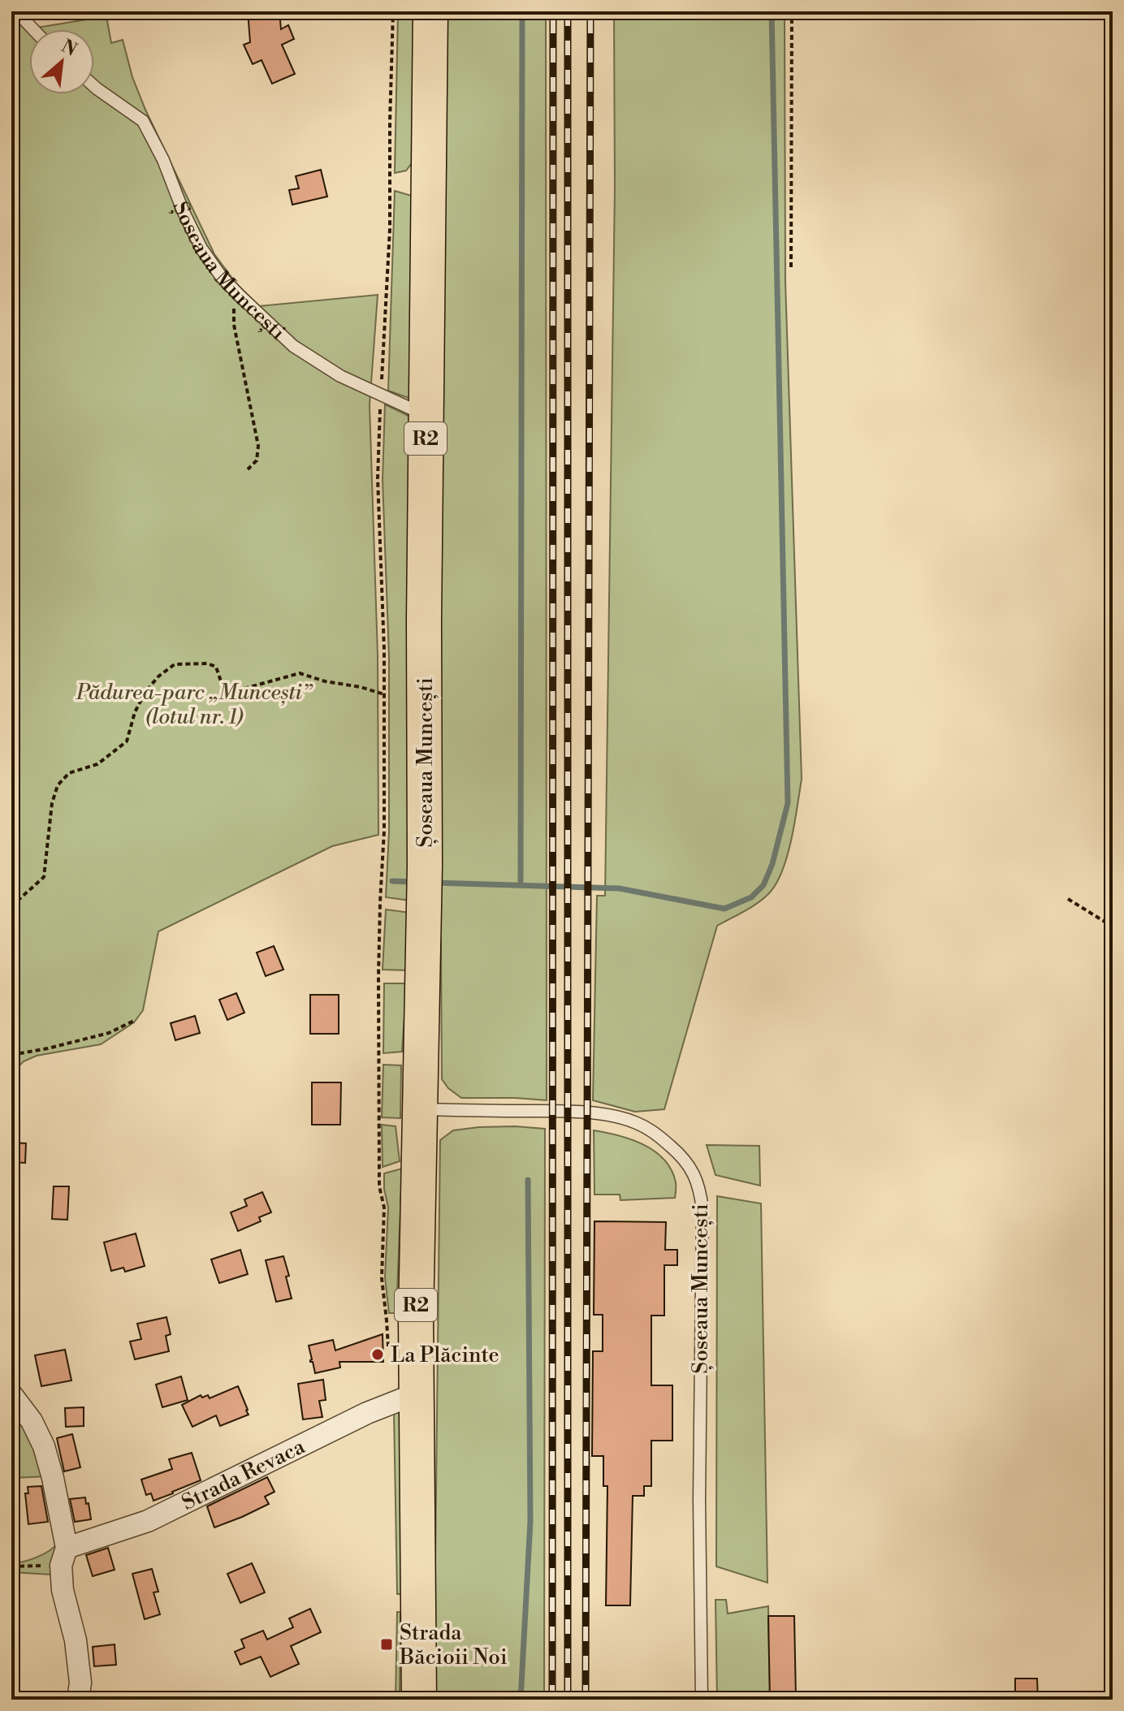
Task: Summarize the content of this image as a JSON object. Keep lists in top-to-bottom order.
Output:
{
  "streets": {
    "main road": ["Șoseaua Muncești", "R2"],
    "street": ["Strada Revaca"]
  },
  "crossings": [
    ["Șoseaua Muncești", "Strada Revaca"]
  ],
  "parks": ["Pădurea-parc „Muncești” (lotul nr. 1)"],
  "places": {
    "other": ["La Plăcinte"],
    "transit": ["Strada Băcioii Noi"]
  },
  "north": "top right"
}
